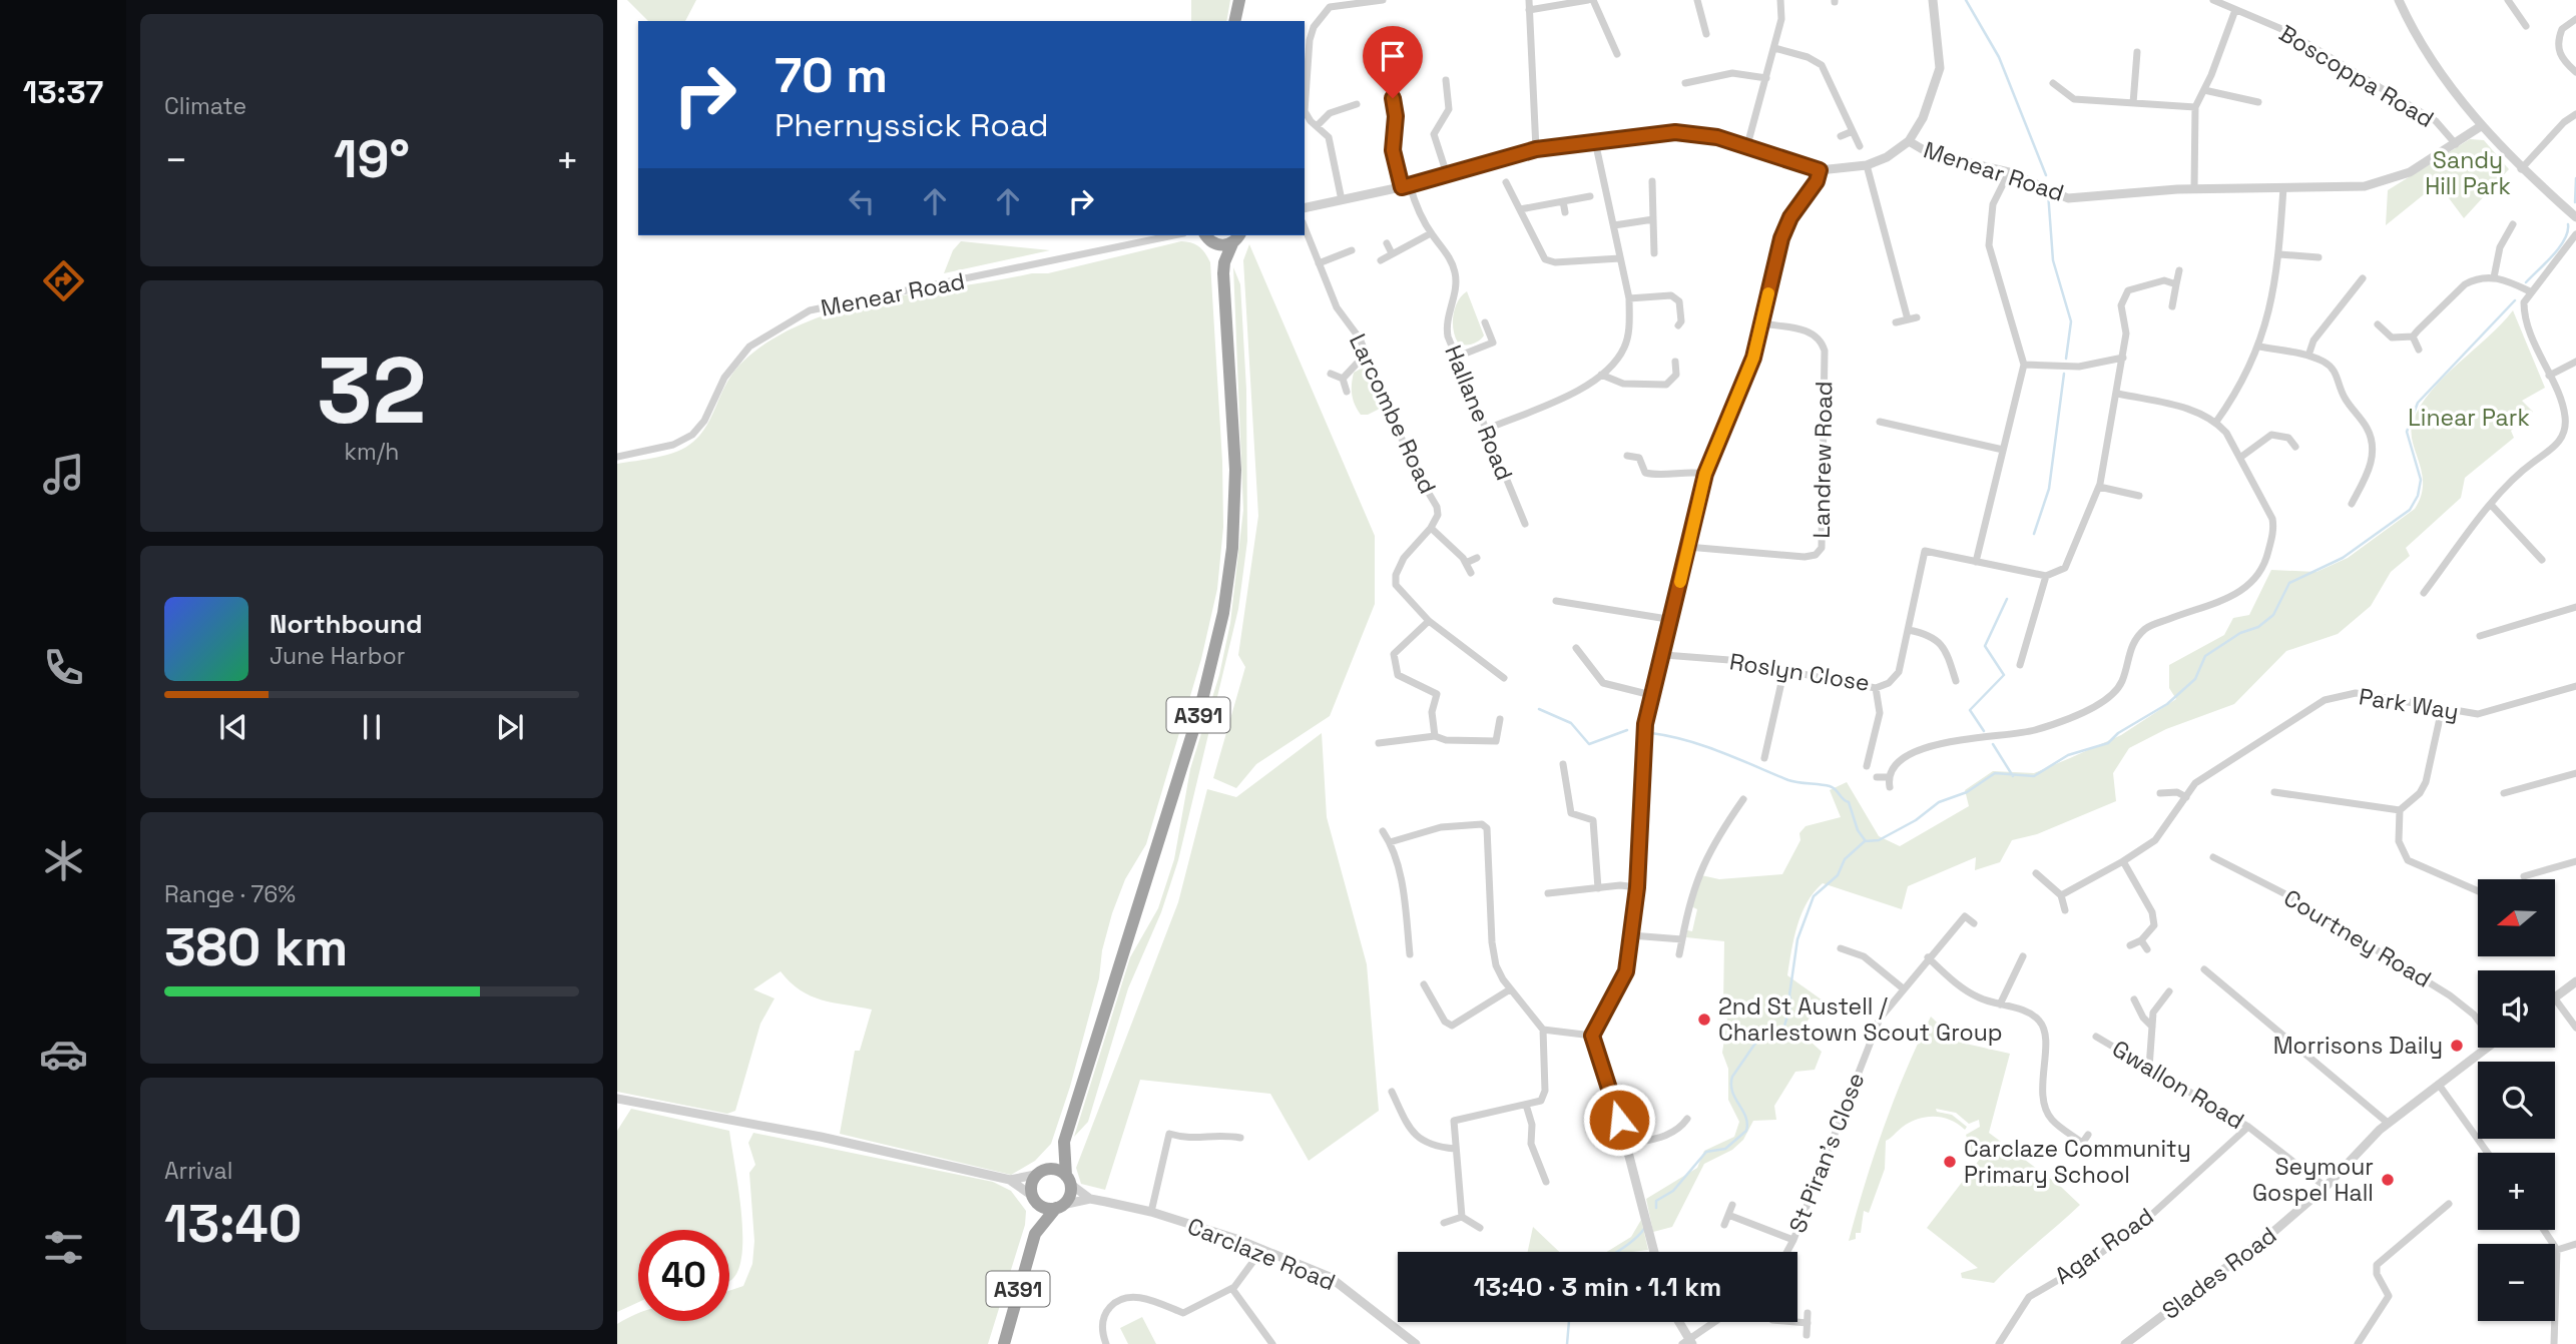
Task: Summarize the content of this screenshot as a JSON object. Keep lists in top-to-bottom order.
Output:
{
  "streets": {
    "highway": ["A391"],
    "street": [
      "Boscoppa Road",
      "Menear Road",
      "Hallane Road",
      "Larcombe Road",
      "Landrew Road",
      "Roslyn Close",
      "Park Way",
      "Courtney Road",
      "Gwallon Road",
      "St Piran's Close",
      "Agar Road",
      "Carclaze Road",
      "Slades Road"
    ]
  },
  "crossings": [
    ["Boscoppa Road", "Menear Road"],
    ["Menear Road", "Hallane Road"],
    ["A391", "Carclaze Road"],
    ["Gwallon Road", "Agar Road"],
    ["Gwallon Road", "Slades Road"]
  ],
  "parks": ["Sandy Hill Park", "Linear Park"],
  "places": [
    "2nd St Austell / Charlestown Scout Group",
    "Morrisons Daily",
    "Carclaze Community Primary School",
    "Seymour Gospel Hall"
  ],
  "north": "left",
  "page": {
    "tabs": "13:37",
    "tile": [
      "Climate",
      ["32", "km/h"],
      ["Range · 76%", "380 km"],
      ["Arrival", "13:40"]
    ],
    "turn": ["70 m", "Phernyssick Road"],
    "heat": ["−", "19°", "+"],
    "song": ["Northbound", "June Harbor"],
    "map_buttons": ["+", "−"],
    "limit": "40",
    "trip": "13:40 · 3 min · 1.1 km"
  }
}
